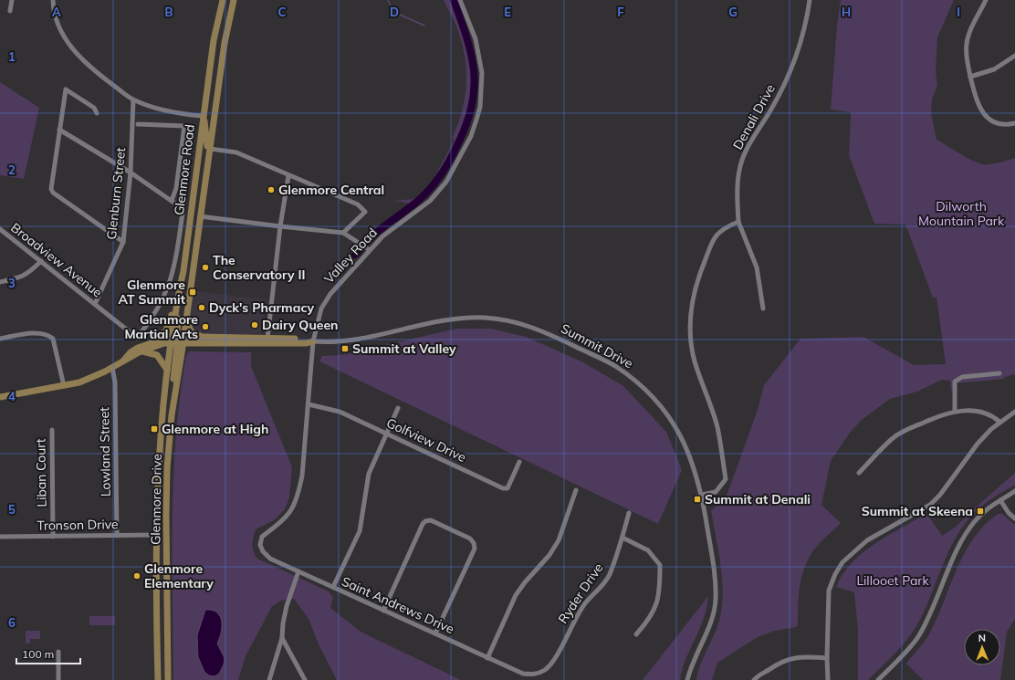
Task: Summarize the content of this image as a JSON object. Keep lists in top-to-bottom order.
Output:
{
  "streets": {
    "main road": ["Glenmore Road", "Summit Drive", "Glenmore Drive"],
    "street": [
      "Denali Drive",
      "Glenburn Street",
      "Valley Road",
      "Broadview Avenue",
      "Golfview Drive",
      "Lowland Street",
      "Liban Court",
      "Tronson Drive",
      "Ryder Drive",
      "Saint Andrews Drive"
    ]
  },
  "crossings": [
    ["Glenmore Road", "Summit Drive"],
    ["Glenmore Road", "Glenmore Drive"],
    ["Glenburn Street", "Broadview Avenue"],
    ["Valley Road", "Summit Drive"],
    ["Valley Road", "Golfview Drive"],
    ["Valley Road", "Saint Andrews Drive"],
    ["Summit Drive", "Glenmore Drive"],
    ["Lowland Street", "Tronson Drive"],
    ["Liban Court", "Tronson Drive"],
    ["Glenmore Drive", "Tronson Drive"],
    ["Ryder Drive", "Saint Andrews Drive"]
  ],
  "parks": ["Dilworth Mountain Park", "Lillooet Park"],
  "places": {
    "other": [
      "Glenmore Central",
      "The Conservatory II",
      "Dyck's Pharmacy",
      "Dairy Queen",
      "Glenmore Martial Arts",
      "Glenmore Elementary"
    ],
    "transit": [
      "Glenmore AT Summit",
      "Summit at Valley",
      "Glenmore at High",
      "Summit at Denali",
      "Summit at Skeena"
    ]
  },
  "scale_bar": "100 m",
  "north": "top",
  "grid": {
    "columns": [
      "A",
      "B",
      "C",
      "D",
      "E",
      "F",
      "G",
      "H",
      "I"
    ],
    "rows": [
      "1",
      "2",
      "3",
      "4",
      "5",
      "6"
    ]
  }
}
